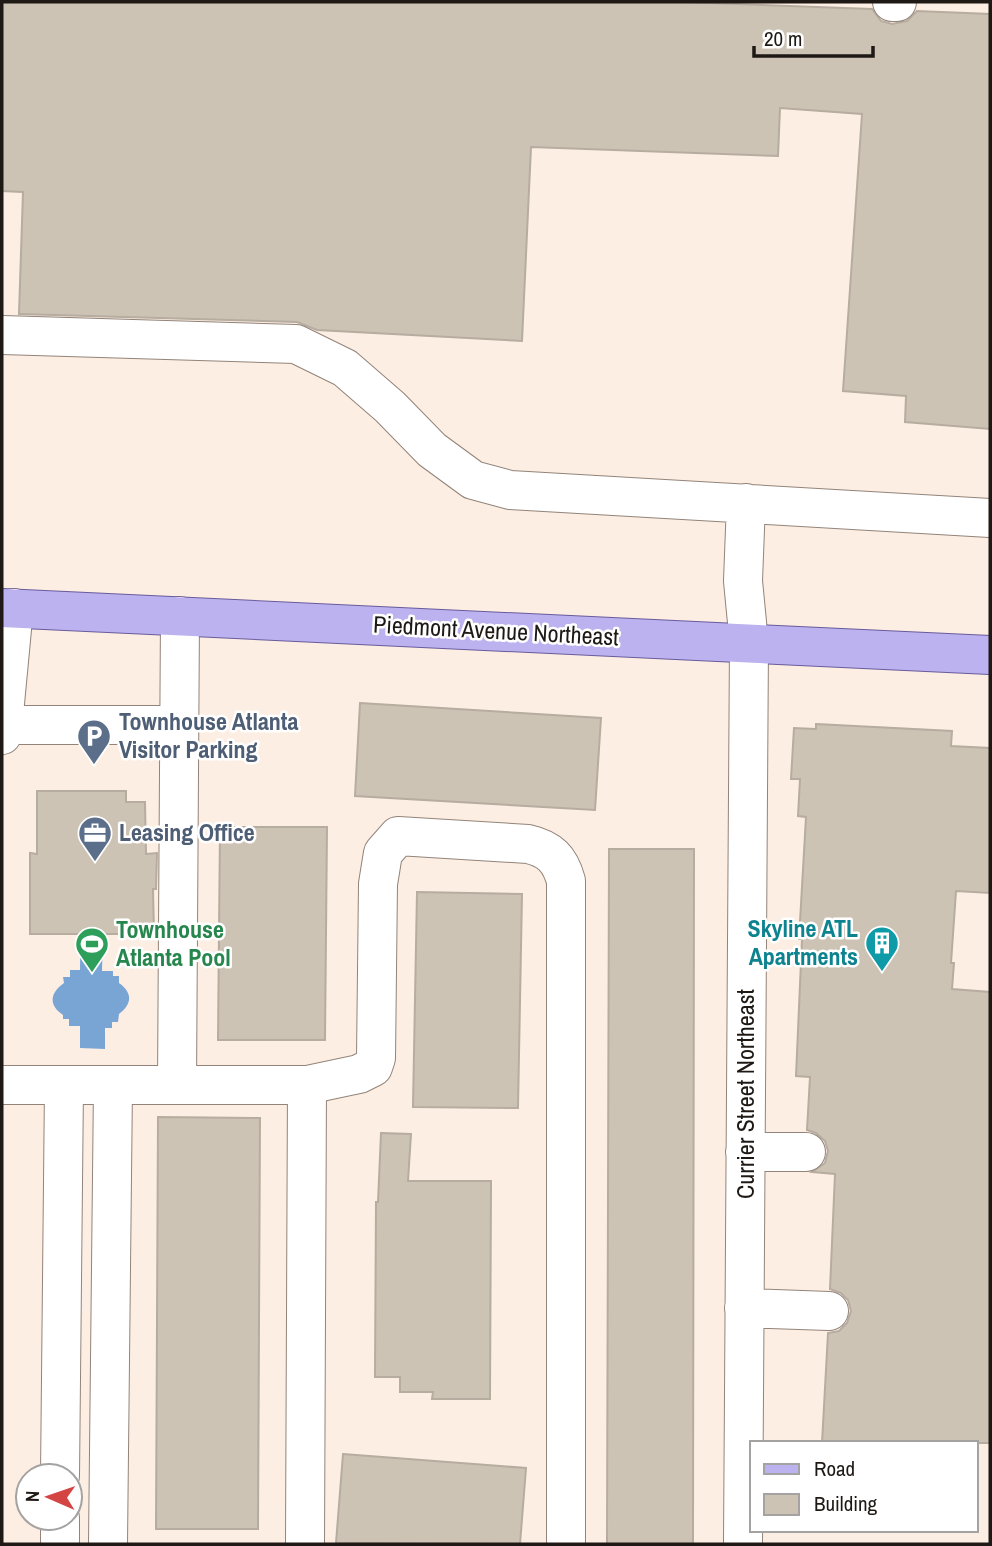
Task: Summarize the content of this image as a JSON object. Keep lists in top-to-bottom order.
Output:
{
  "streets": {
    "main road": ["Piedmont Avenue Northeast"],
    "street": ["Currier Street Northeast"]
  },
  "crossings": [
    ["Piedmont Avenue Northeast", "Currier Street Northeast"]
  ],
  "places": {
    "parking": ["Townhouse Atlanta Visitor Parking"],
    "office": ["Leasing Office"],
    "building": ["Skyline ATL Apartments"],
    "sports": ["Townhouse Atlanta Pool"]
  },
  "legend": ["Road", "Building"],
  "scale_bar": "20 m",
  "north": "left"
}
